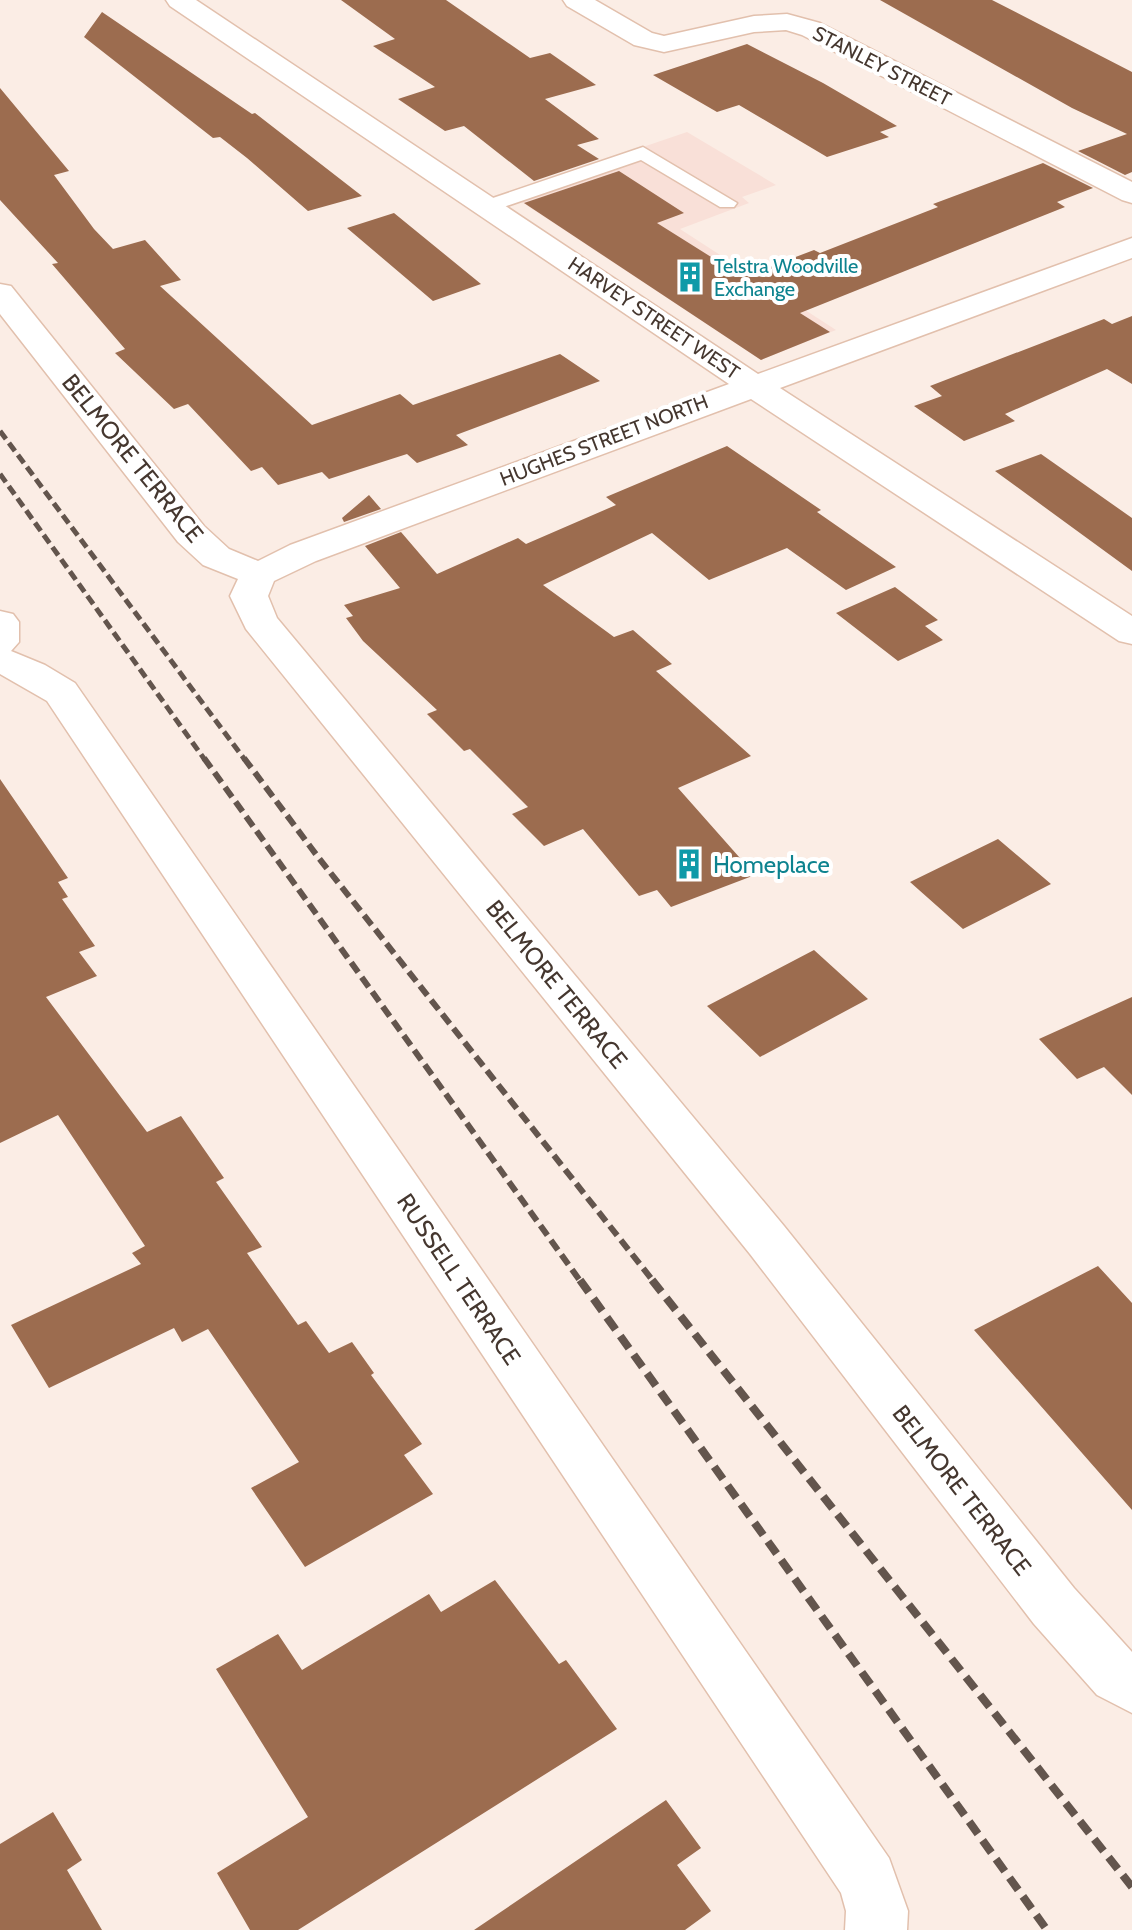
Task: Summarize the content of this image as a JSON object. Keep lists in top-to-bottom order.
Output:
{
  "streets": {
    "street": [
      "STANLEY STREET",
      "HARVEY STREET WEST",
      "HUGHES STREET NORTH",
      "BELMORE TERRACE",
      "RUSSELL TERRACE"
    ]
  },
  "crossings": [
    ["HARVEY STREET WEST", "HUGHES STREET NORTH"],
    ["HUGHES STREET NORTH", "BELMORE TERRACE"]
  ],
  "places": {
    "building": ["Telstra Woodville Exchange", "Homeplace"]
  }
}
